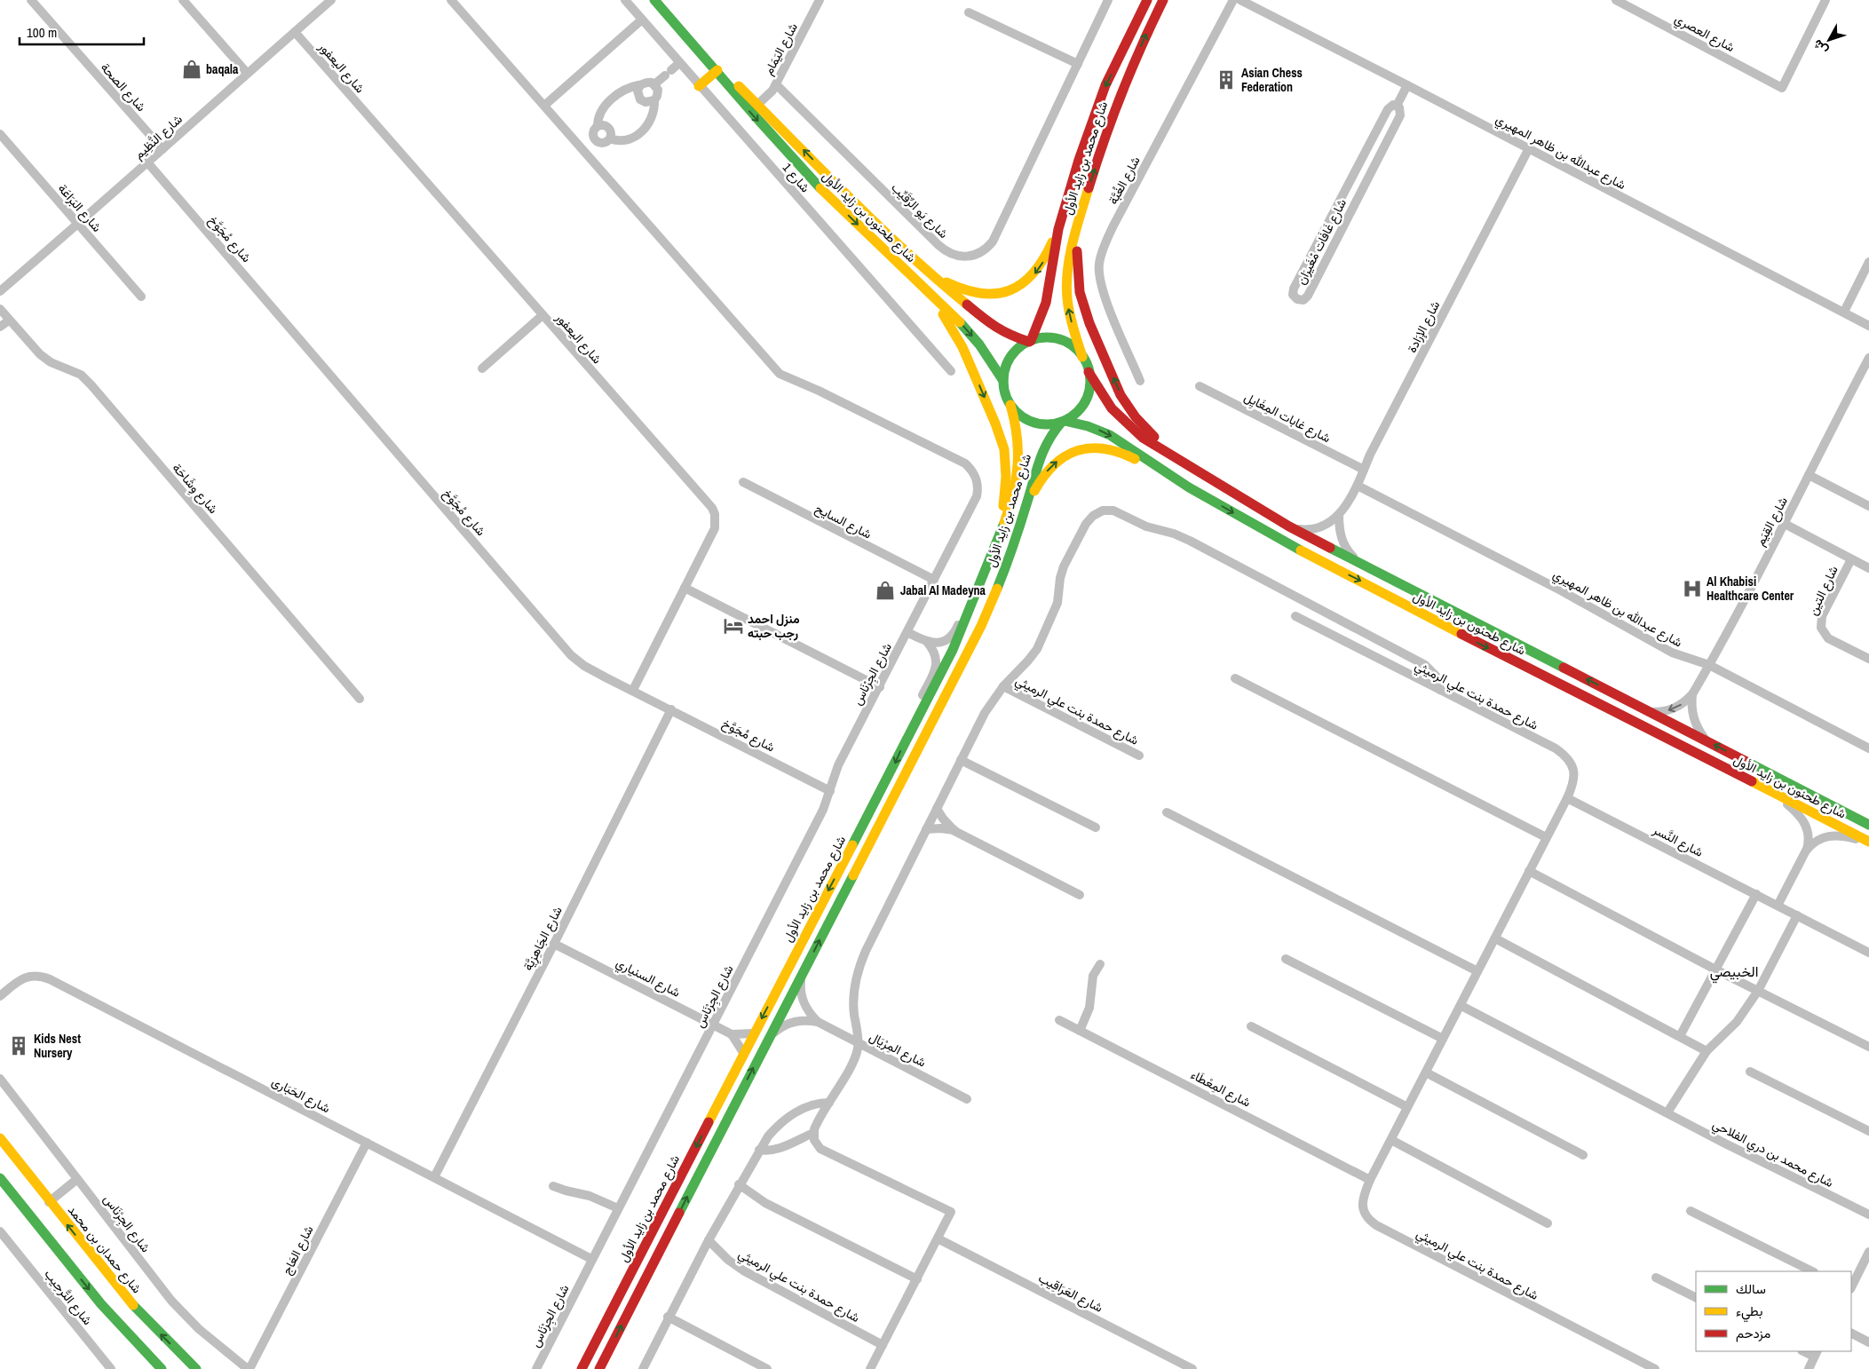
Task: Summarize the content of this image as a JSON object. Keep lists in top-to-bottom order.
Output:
{
  "streets": {
    "main road": ["شارع محمد بن زايد الأول", "شارع طحنون بن زايد الأول", "شارع حمدان بن محمد"],
    "street": [
      "شارع العصري",
      "شارع اليَمَام",
      "شارع اليعفور",
      "شارع الصحة",
      "شارع النَّظِيم",
      "شارع عبدالله بن ظاهر المهيري",
      "شارع 1",
      "شارع الغُبَّة",
      "شارع البَرَاعَة",
      "شارع يَو الرِّقَيِّب",
      "شارع مُجَوَّخ",
      "شارع غَافَات مْغَيرَان",
      "شارع الإرَادة",
      "شارع غابات المِغَايِل",
      "شارع وِشَاحَة",
      "شارع السايح",
      "شارع القِيَم",
      "شارع التين",
      "شارع الجِرْنَاس",
      "شارع حمدة بنت علي الرميثي",
      "شارع النَّسر",
      "شارع الجَاهِزِيَّة",
      "شارع السنياري",
      "شارع المِرْيَال",
      "شارع المِعْطَاء",
      "شارع الحَبَارى",
      "شارع محمد بن دري الفلاحي",
      "شارع العَاج",
      "شارع العَرَاقِيب",
      "شارع التَّرحِيب"
    ]
  },
  "crossings": [
    ["شارع اليَمَام", "شارع يَو الرِّقَيِّب"],
    ["شارع اليَمَام", "شارع طحنون بن زايد الأول"],
    ["شارع اليعفور", "شارع النَّظِيم"],
    ["شارع اليعفور", "شارع مُجَوَّخ"],
    ["شارع الصحة", "شارع النَّظِيم"],
    ["شارع النَّظِيم", "شارع البَرَاعَة"],
    ["شارع النَّظِيم", "شارع مُجَوَّخ"],
    ["شارع عبدالله بن ظاهر المهيري", "شارع غَافَات مْغَيرَان"],
    ["شارع عبدالله بن ظاهر المهيري", "شارع الإرَادة"],
    ["شارع عبدالله بن ظاهر المهيري", "شارع القِيَم"],
    ["شارع محمد بن زايد الأول", "شارع طحنون بن زايد الأول"],
    ["شارع محمد بن زايد الأول", "شارع السنياري"],
    ["شارع محمد بن زايد الأول", "شارع المِرْيَال"],
    ["شارع طحنون بن زايد الأول", "شارع الإرَادة"],
    ["شارع طحنون بن زايد الأول", "شارع القِيَم"],
    ["شارع مُجَوَّخ", "شارع الجِرْنَاس"],
    ["شارع مُجَوَّخ", "شارع الجَاهِزِيَّة"],
    ["شارع الإرَادة", "شارع غابات المِغَايِل"],
    ["شارع السايح", "شارع الجِرْنَاس"],
    ["شارع الجِرْنَاس", "شارع السنياري"],
    ["شارع الجِرْنَاس", "شارع الحَبَارى"],
    ["شارع الجِرْنَاس", "شارع العَاج"],
    ["شارع حمدة بنت علي الرميثي", "شارع النَّسر"],
    ["شارع حمدة بنت علي الرميثي", "شارع المِعْطَاء"],
    ["شارع الجَاهِزِيَّة", "شارع السنياري"],
    ["شارع الجَاهِزِيَّة", "شارع الحَبَارى"],
    ["شارع الحَبَارى", "شارع العَاج"]
  ],
  "districts": ["الخبيصي"],
  "places": {
    "shop": ["baqala", "Jabal Al Madeyna"],
    "building": ["Asian Chess Federation", "Kids Nest Nursery"],
    "hospital": ["Al Khabisi Healthcare Center"],
    "hotel": ["منزل احمد رجب حبته"]
  },
  "legend": ["سالك", "بطيء", "مزدحم"],
  "scale_bar": "100 m",
  "north": "bottom left"
}
